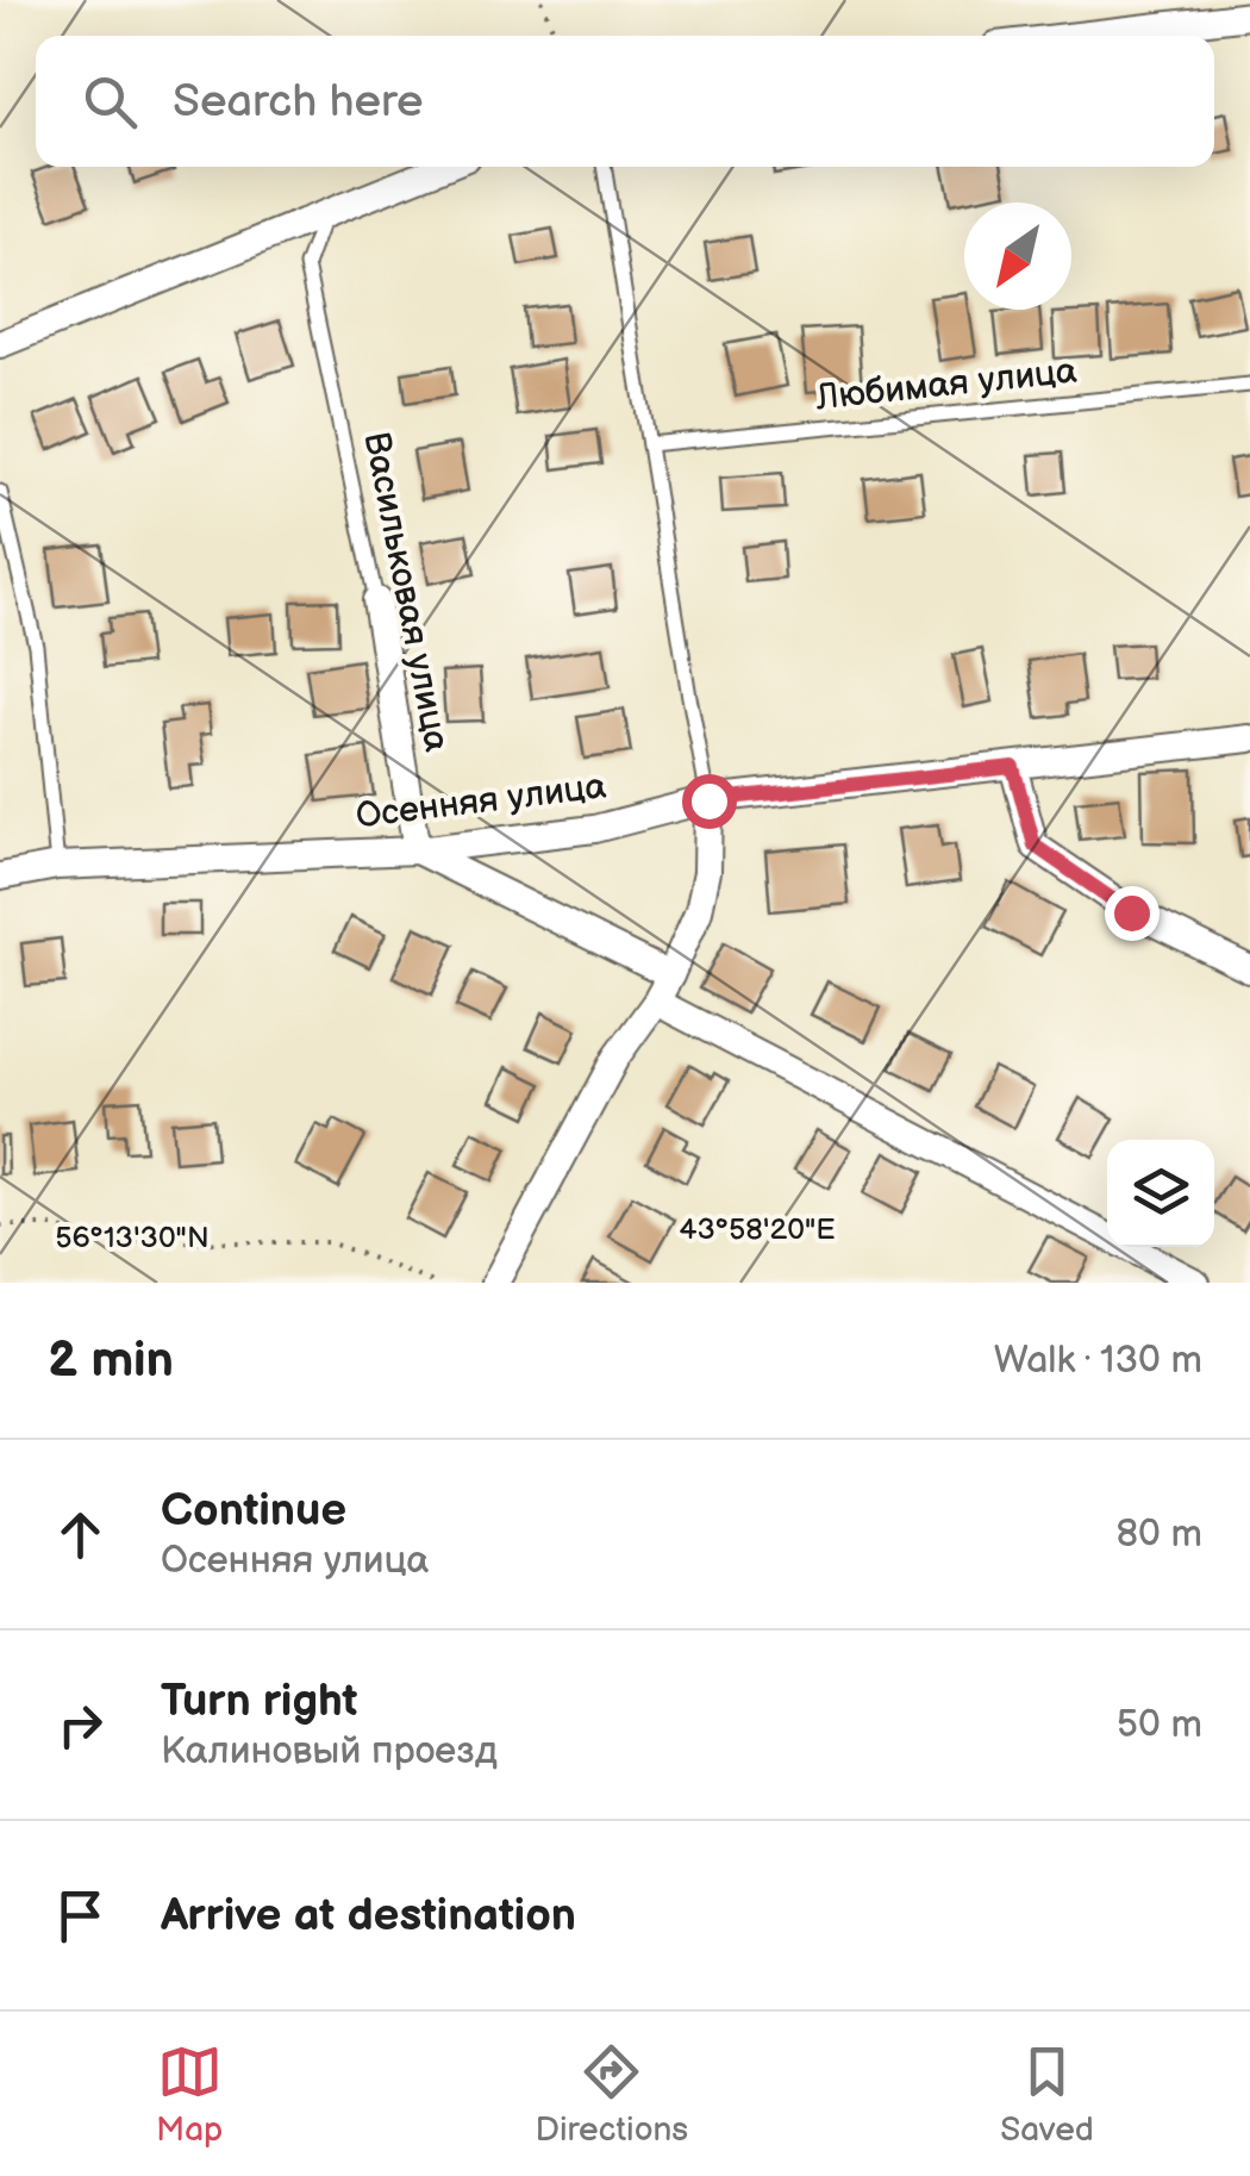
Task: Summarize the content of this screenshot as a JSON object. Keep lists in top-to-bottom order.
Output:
{
  "streets": {
    "street": ["Васильковая улица", "Осенняя улица"],
    "lane": ["Любимая улица"]
  },
  "crossings": [
    ["Васильковая улица", "Осенняя улица"]
  ],
  "north": "bottom left",
  "page": {
    "search": "Search here",
    "heading": ["2 min", "Walk · 130 m"],
    "list": [
      ["Continue", "Осенняя улица", "80 m"],
      ["Turn right", "Калиновый проезд", "50 m"],
      "Arrive at destination"
    ],
    "nav": ["Map", "Directions", "Saved"]
  },
  "coordinates": ["43°58'20\"E", "56°13'30\"N"]
}
